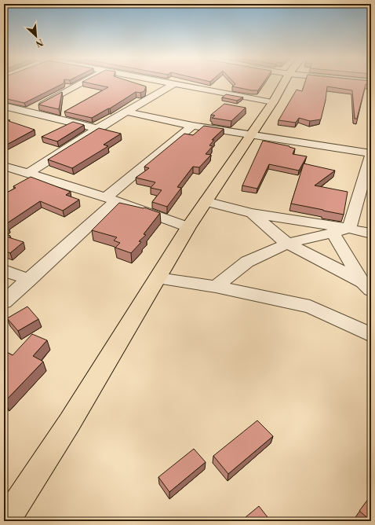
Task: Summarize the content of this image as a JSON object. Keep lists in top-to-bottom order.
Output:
{
  "north": "bottom right"
}
